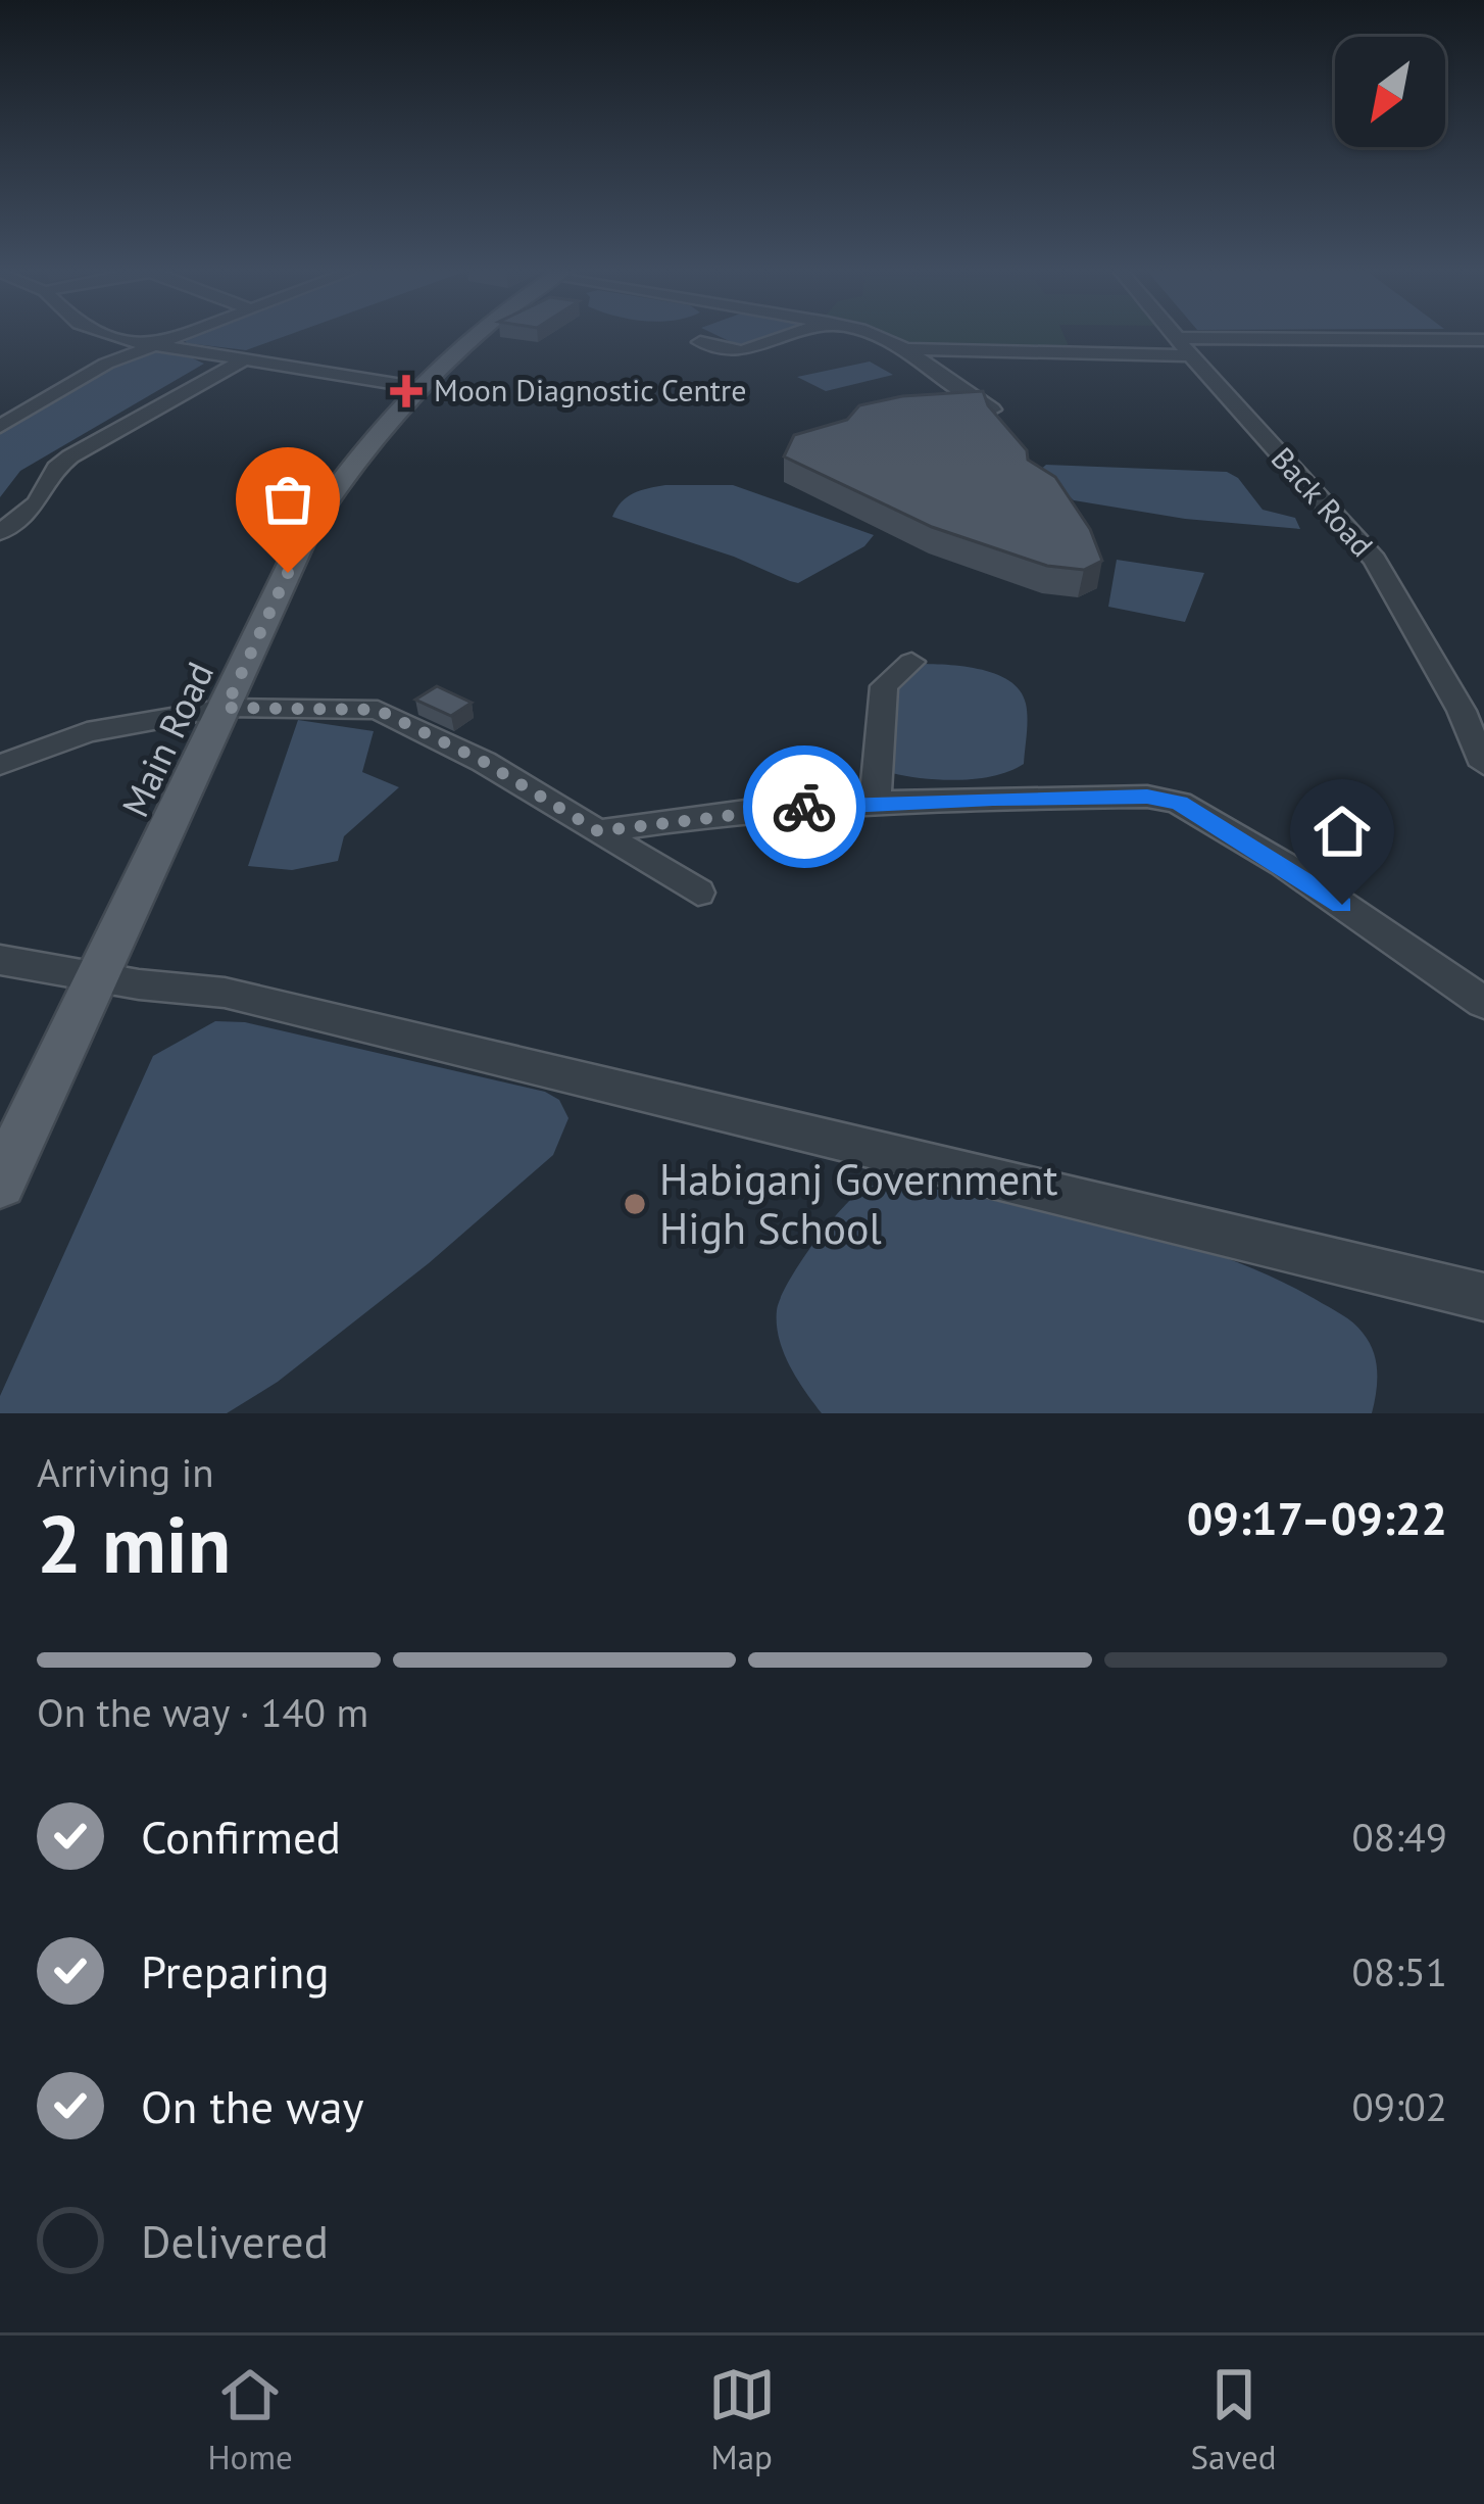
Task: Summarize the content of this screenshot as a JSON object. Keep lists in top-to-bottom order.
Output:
{
  "streets": {
    "main road": ["Main Road"],
    "street": ["Back Road"]
  },
  "places": {
    "health": ["Moon Diagnostic Centre"],
    "other": ["Habiganj Government High School"]
  },
  "north": "bottom left",
  "page": {
    "heading": ["2 min", "Arriving in", "09:17–09:22"],
    "bar": "On the way · 140 m",
    "list": [
      ["Confirmed", "08:49"],
      ["Preparing", "08:51"],
      ["On the way", "09:02"],
      "Delivered"
    ],
    "tabs": ["Home", "Map", "Saved"]
  }
}
